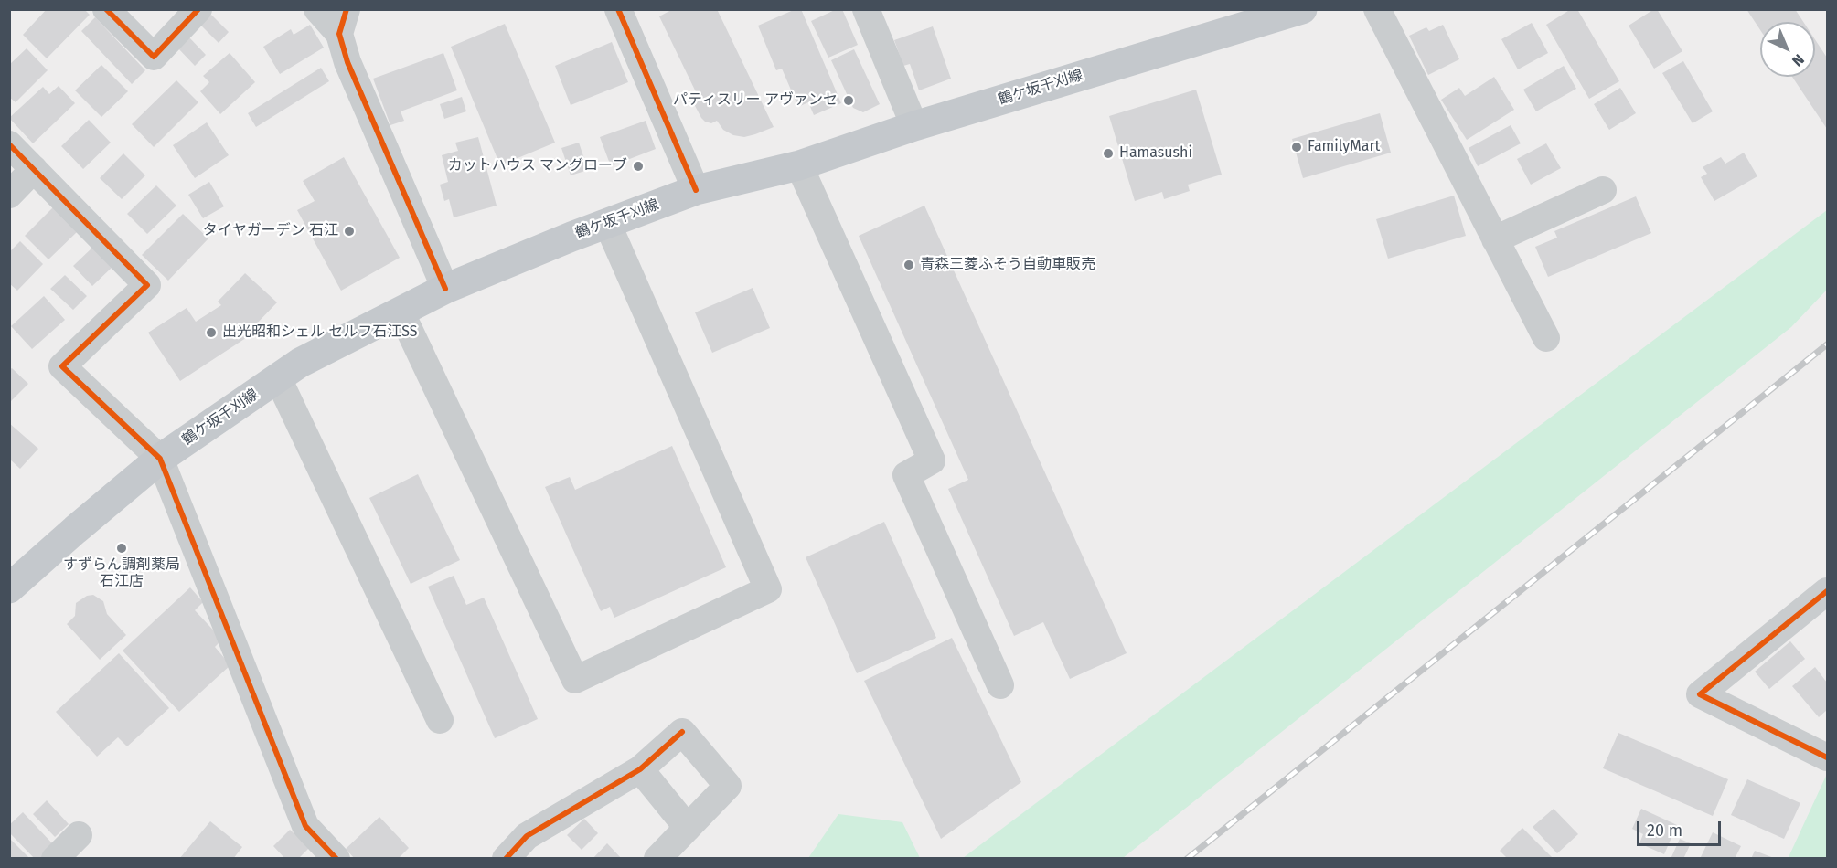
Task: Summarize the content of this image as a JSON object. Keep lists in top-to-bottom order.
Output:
{
  "streets": {
    "main road": ["鶴ケ坂千刈線"]
  },
  "places": [
    "パティスリー アヴァンセ",
    "FamilyMart",
    "Hamasushi",
    "カットハウス マングローブ",
    "タイヤガーデン 石江",
    "青森三菱ふそう自動車販売",
    "出光昭和シェル セルフ石江SS",
    "すずらん調剤薬局 石江店"
  ],
  "scale_bar": "20 m",
  "north": "bottom right"
}
